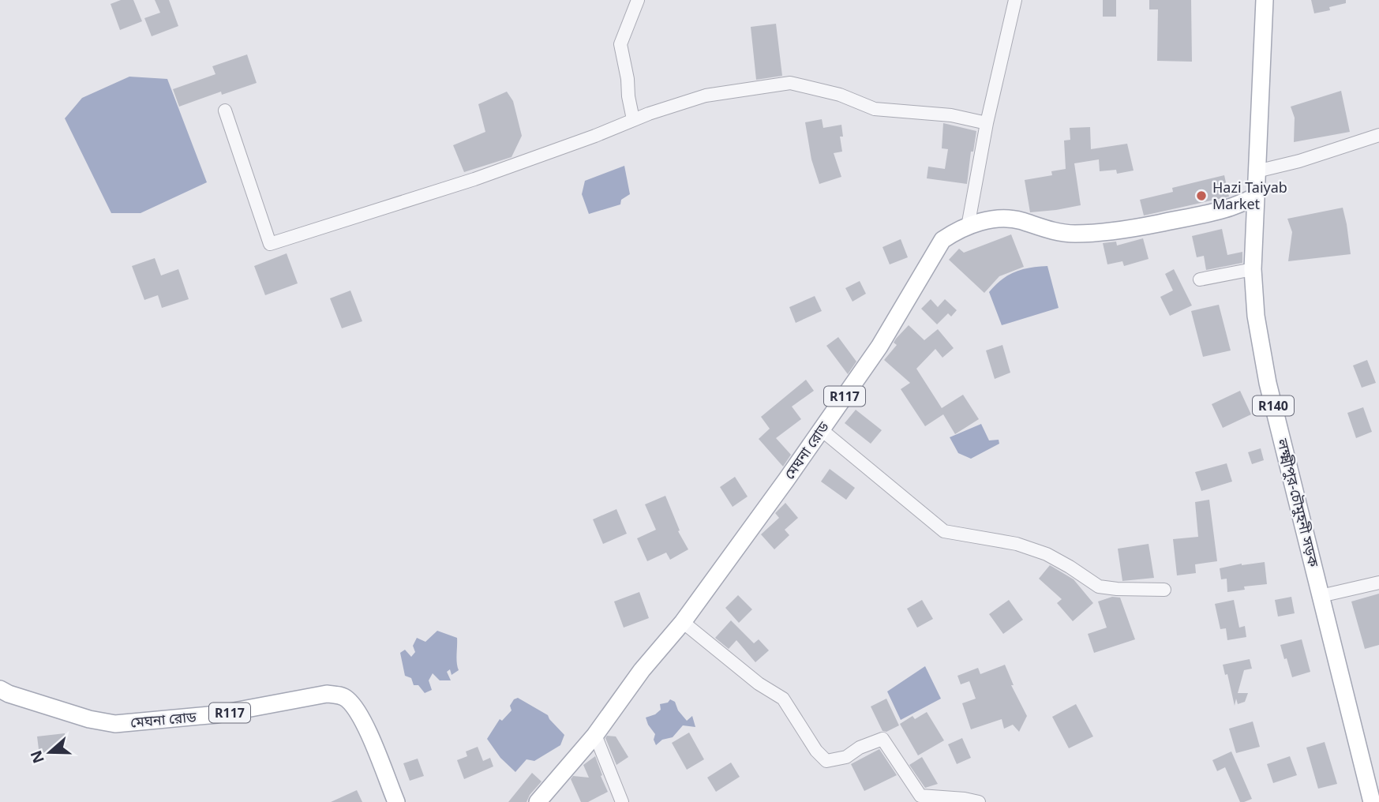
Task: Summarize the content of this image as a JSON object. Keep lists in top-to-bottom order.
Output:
{
  "streets": {
    "main road": [
      "R117",
      "R140",
      "মেঘনা রোড",
      "লক্ষ্মীপুর-চৌমুহনী সড়ক"
    ]
  },
  "crossings": [
    ["মেঘনা রোড", "লক্ষ্মীপুর-চৌমুহনী সড়ক"]
  ],
  "places": ["Hazi Taiyab Market"],
  "north": "left"
}
